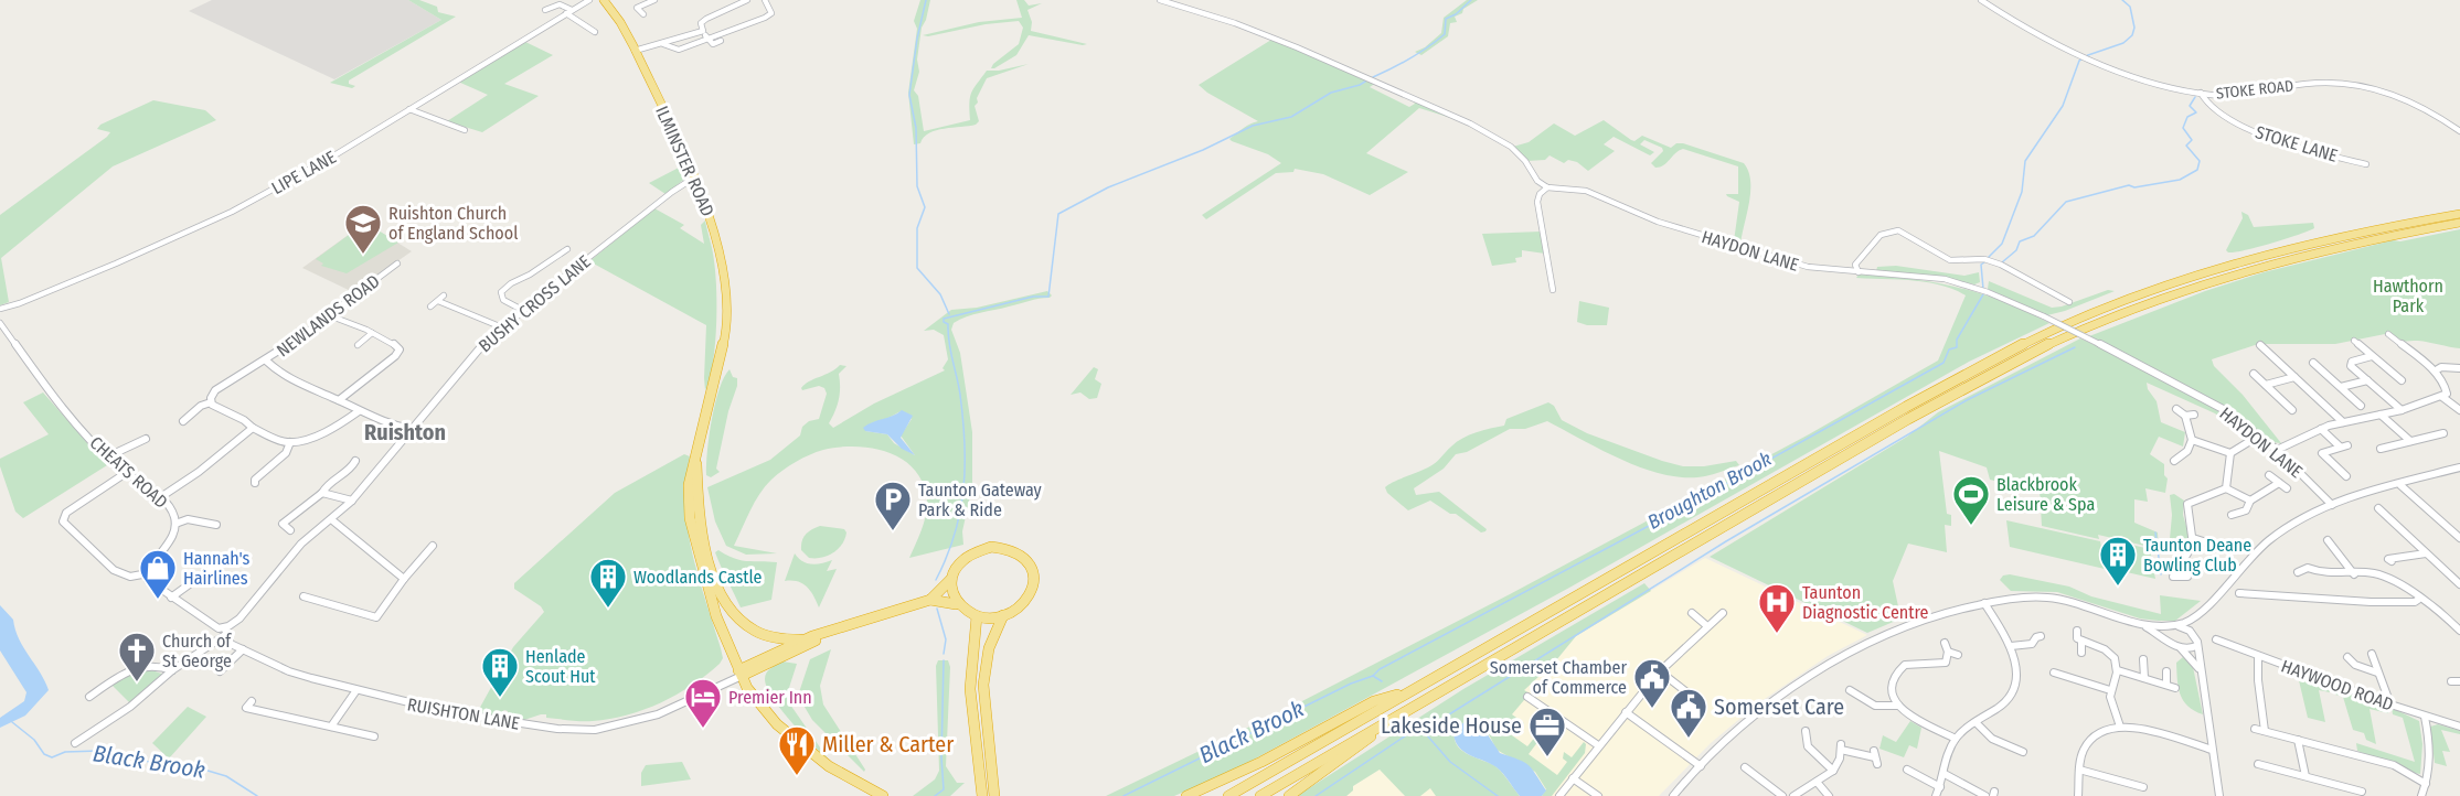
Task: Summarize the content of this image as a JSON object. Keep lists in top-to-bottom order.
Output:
{
  "streets": {
    "highway": ["ILMINSTER ROAD"],
    "street": [
      "STOKE ROAD",
      "STOKE LANE",
      "LIPE LANE",
      "HAYDON LANE",
      "BUSHY CROSS LANE",
      "NEWLANDS ROAD",
      "CHEATS ROAD",
      "HAYWOOD ROAD",
      "RUISHTON LANE"
    ]
  },
  "crossings": [
    ["STOKE ROAD", "STOKE LANE"],
    ["ILMINSTER ROAD", "BUSHY CROSS LANE"],
    ["ILMINSTER ROAD", "RUISHTON LANE"],
    ["BUSHY CROSS LANE", "NEWLANDS ROAD"]
  ],
  "districts": ["Ruishton"],
  "water": ["Broughton Brook", "Black Brook"],
  "parks": ["Hawthorn Park"],
  "places": {
    "school or university": ["Ruishton Church of England School"],
    "sports": ["Blackbrook Leisure & Spa"],
    "parking": ["Taunton Gateway Park & Ride"],
    "building": ["Taunton Deane Bowling Club", "Woodlands Castle", "Henlade Scout Hut"],
    "shop": ["Hannah's Hairlines"],
    "hospital": ["Taunton Diagnostic Centre"],
    "church": ["Church of St George"],
    "public building": ["Somerset Chamber of Commerce", "Somerset Care"],
    "hotel": ["Premier Inn"],
    "office": ["Lakeside House"],
    "restaurant": ["Miller & Carter"]
  }
}
